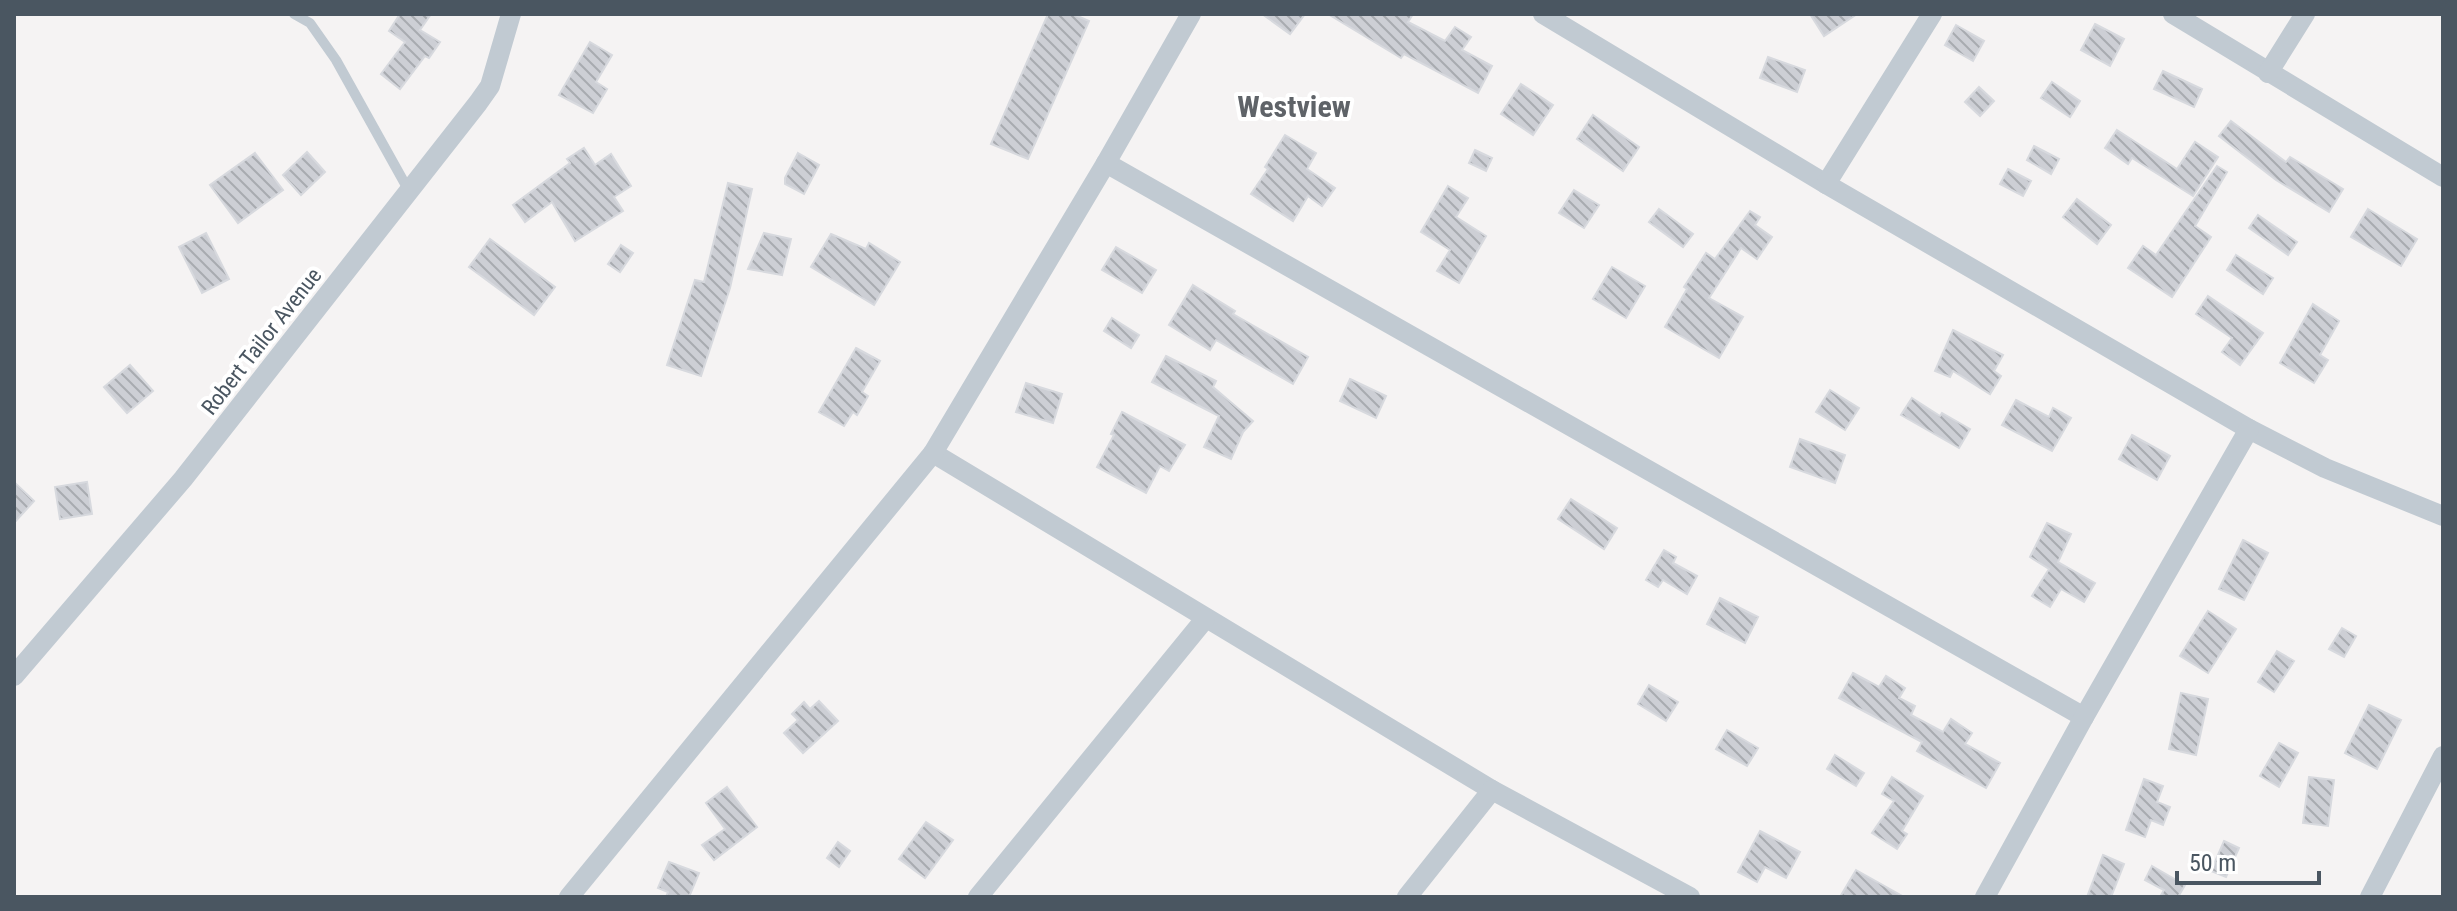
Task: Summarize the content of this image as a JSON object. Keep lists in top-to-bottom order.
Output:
{
  "streets": {
    "street": ["Robert Tailor Avenue"]
  },
  "districts": ["Westview"],
  "scale_bar": "50 m"
}
